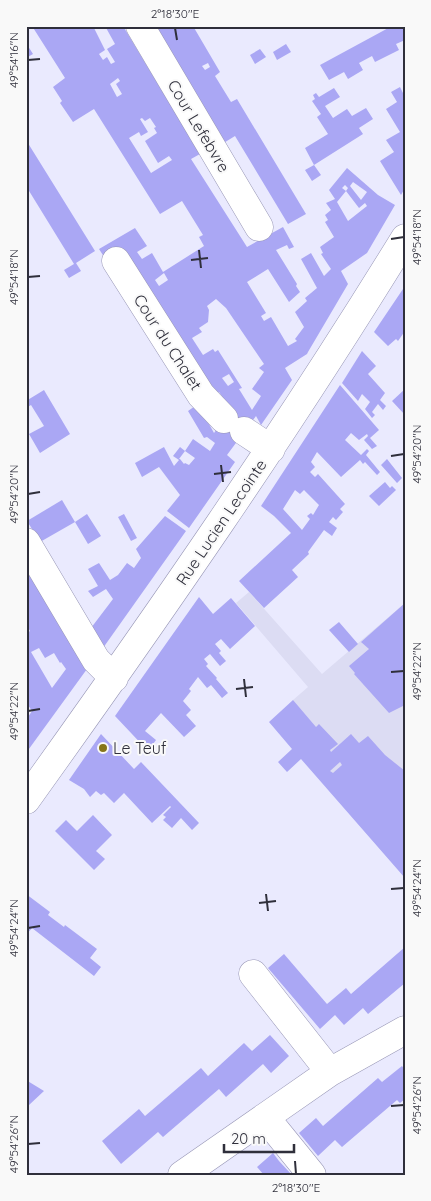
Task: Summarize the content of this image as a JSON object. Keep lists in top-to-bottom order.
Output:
{
  "streets": {
    "street": ["Cour Lefebvre", "Cour du Chalet", "Rue Lucien Lecointe"]
  },
  "crossings": [
    ["Cour du Chalet", "Rue Lucien Lecointe"]
  ],
  "places": ["Le Teuf"],
  "scale_bar": "20 m",
  "coordinates": [
    "2°18'30\"E",
    "49°54'16\"N",
    "49°54'18\"N",
    "49°54'20\"N",
    "49°54'22\"N",
    "49°54'24\"N",
    "49°54'26\"N"
  ]
}
